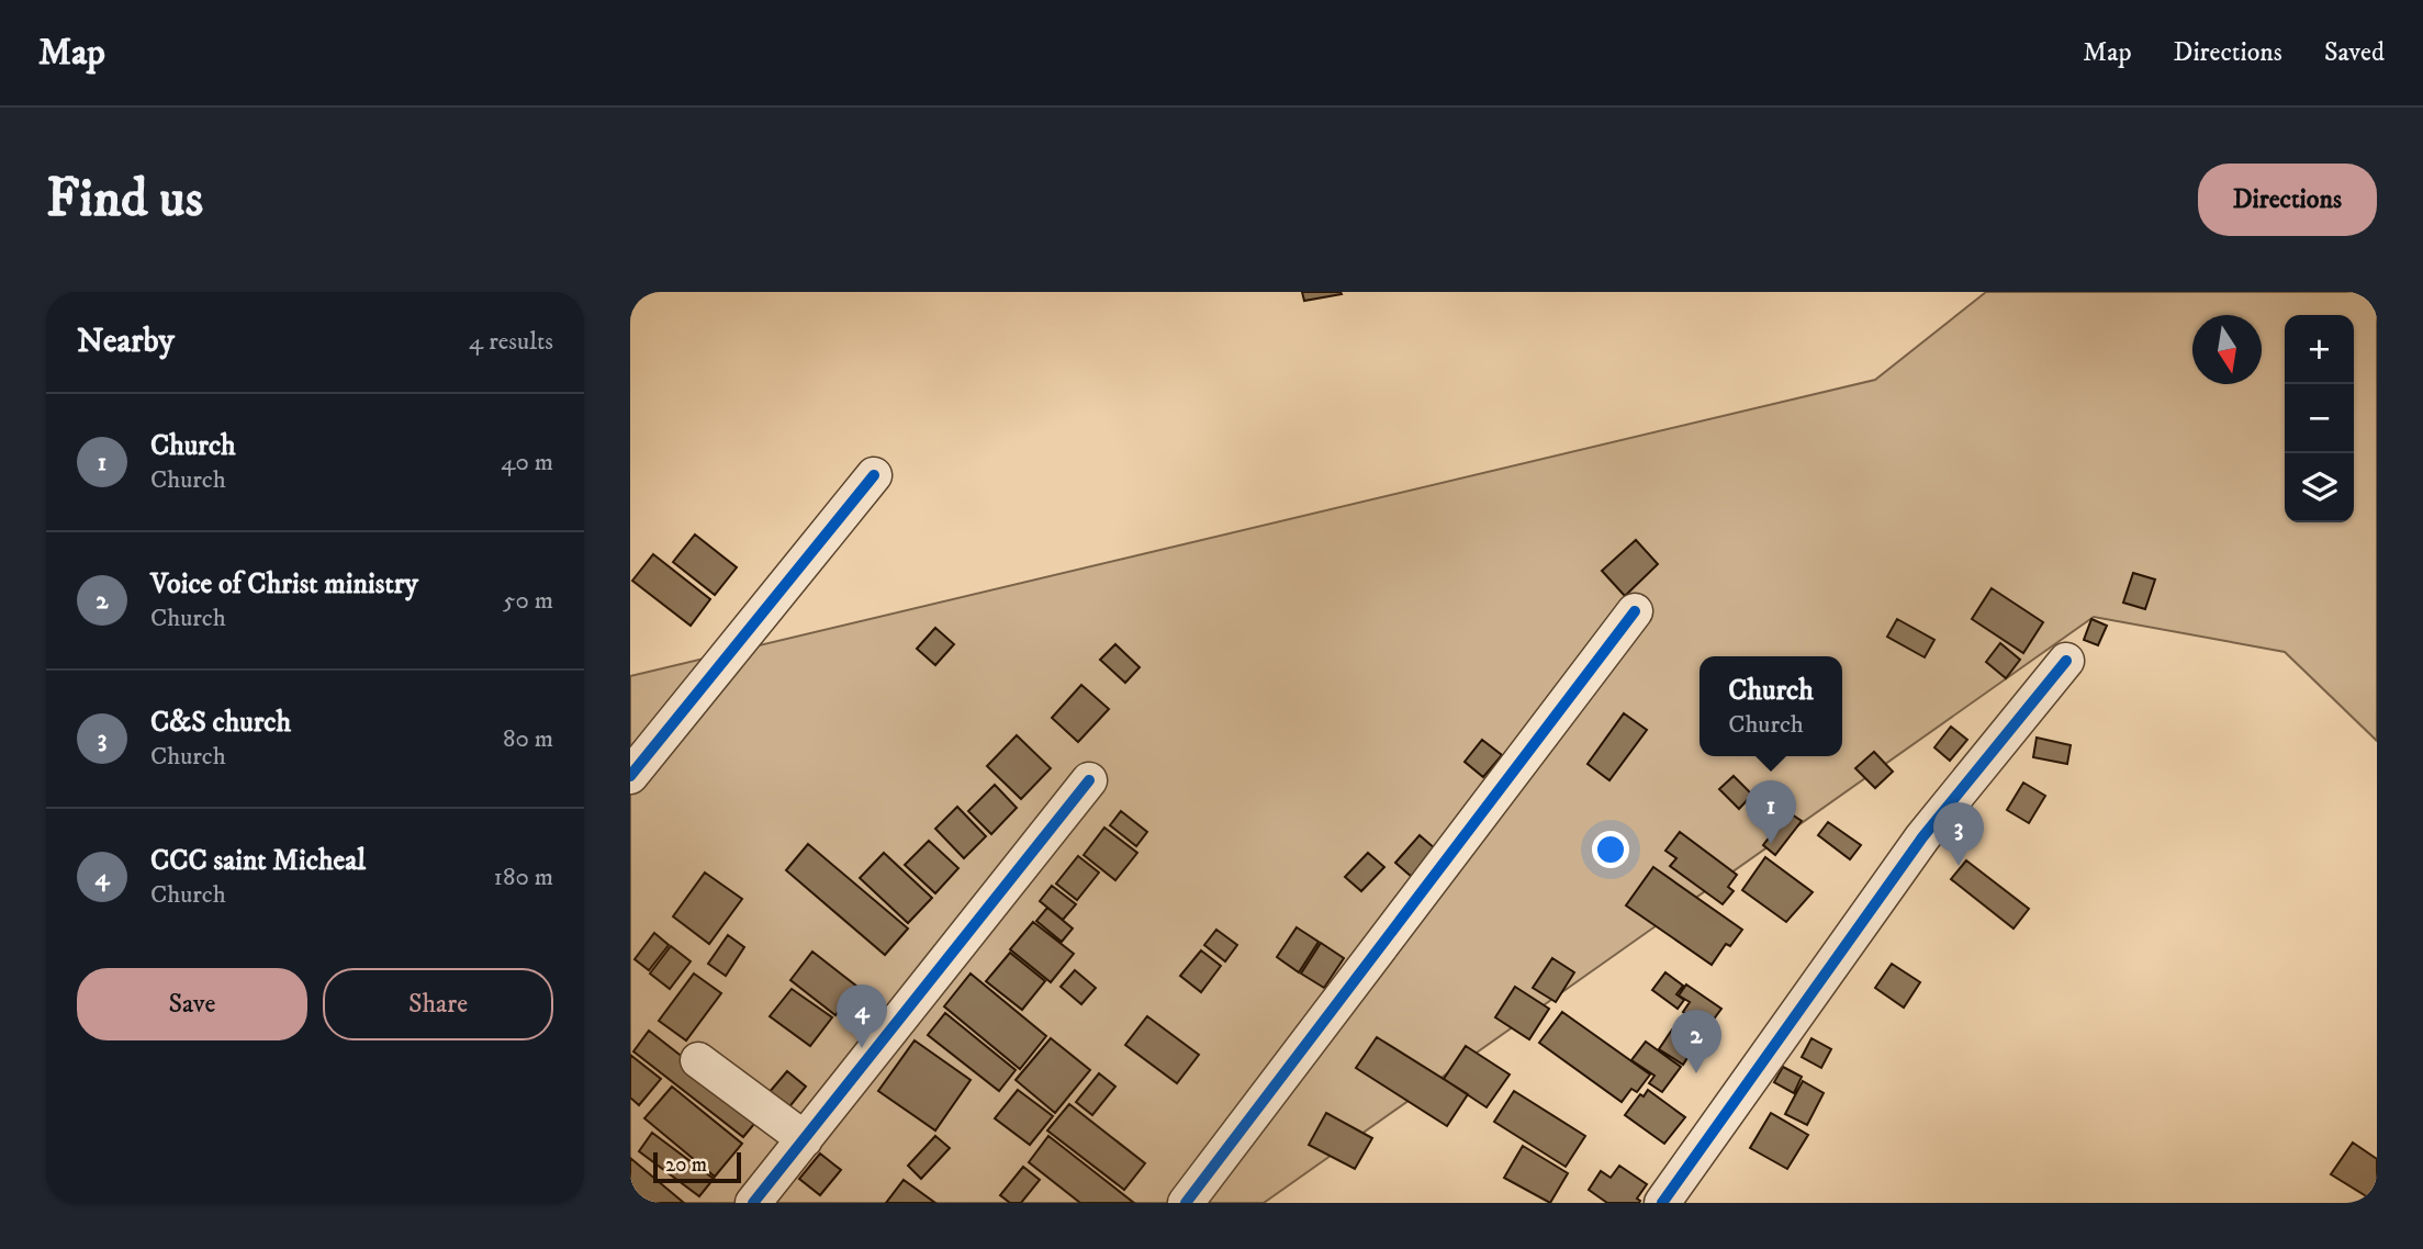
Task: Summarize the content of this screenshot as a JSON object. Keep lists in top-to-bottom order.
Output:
{
  "scale_bar": "20 m",
  "north": "bottom",
  "page": {
    "header": "Map",
    "nav": ["Map", "Directions", "Saved"],
    "buttons": [
      "Directions",
      ["Save", "Share"]
    ],
    "title": "Find us",
    "heading": ["Nearby", "4 results"],
    "map_buttons": ["+", "−"],
    "list": [
      {
        "mark": "1",
        "name": "Church",
        "note": "Church",
        "value": "40 m"
      },
      {
        "mark": "2",
        "name": "Voice of Christ ministry",
        "note": "Church",
        "value": "50 m"
      },
      {
        "mark": "3",
        "name": "C&S church",
        "note": "Church",
        "value": "80 m"
      },
      {
        "mark": "4",
        "name": "CCC saint Micheal",
        "note": "Church",
        "value": "180 m"
      }
    ],
    "popup": ["Church", "Church"],
    "pins": [
      "1",
      "3",
      "4",
      "2"
    ],
    "scale": "20 m"
  }
}
